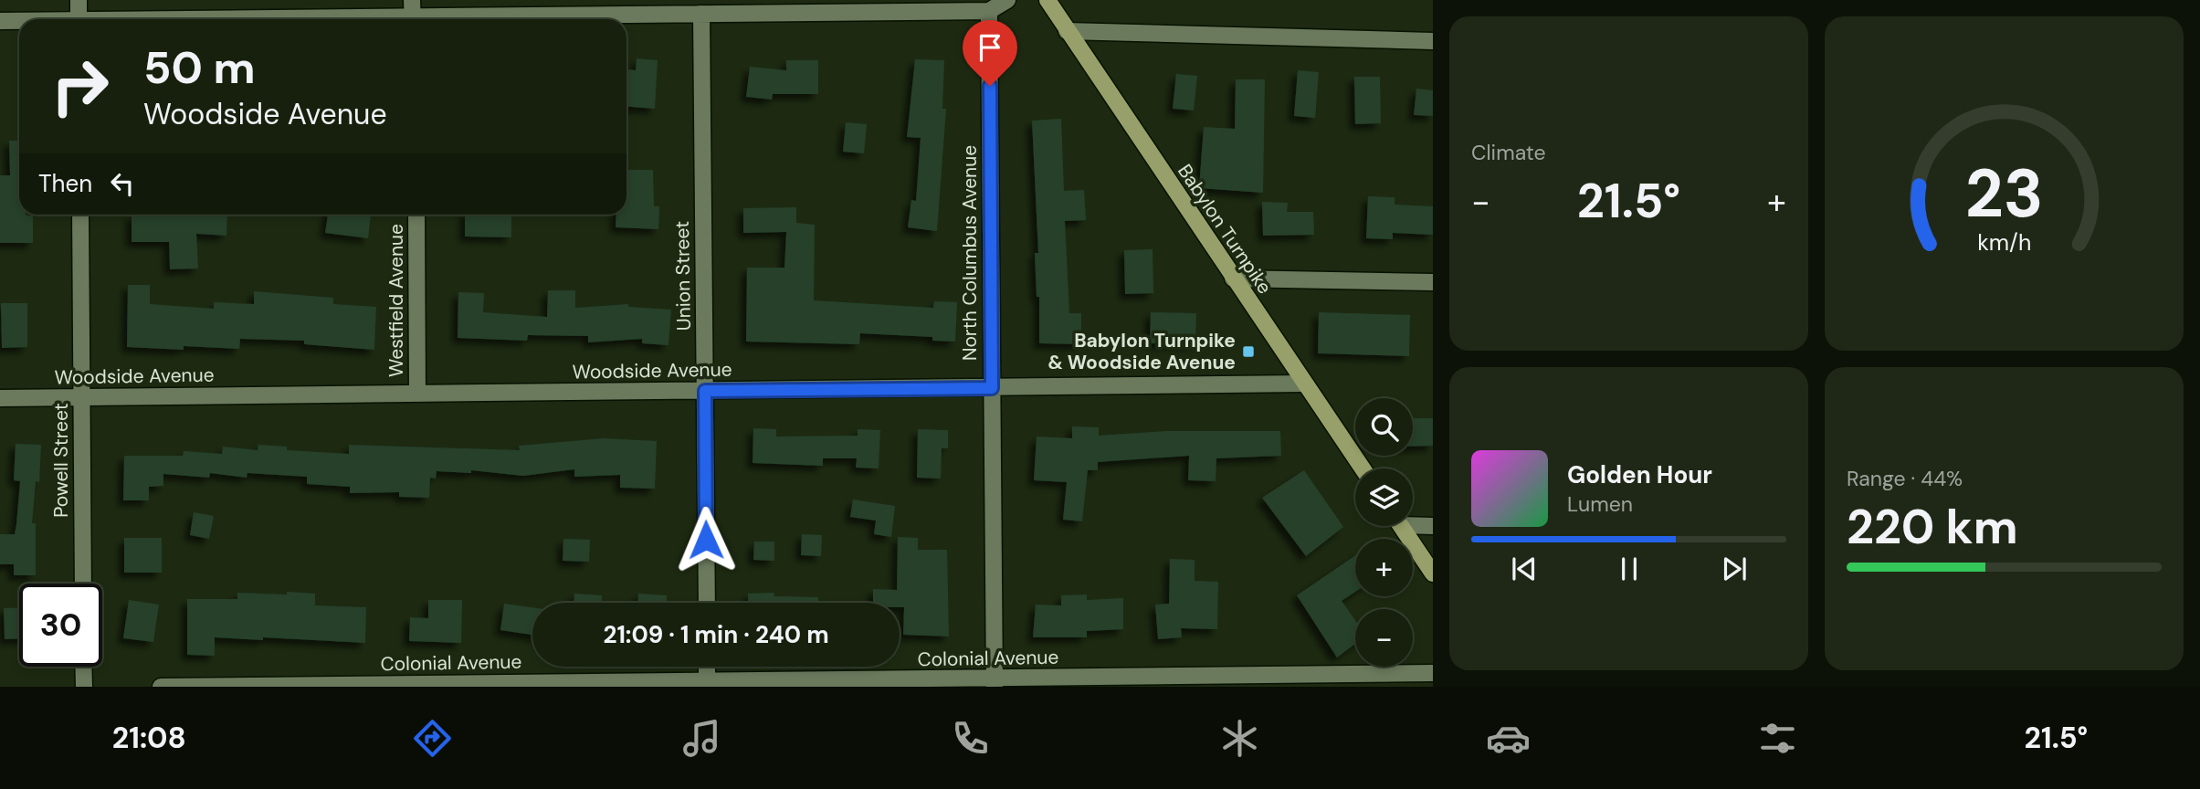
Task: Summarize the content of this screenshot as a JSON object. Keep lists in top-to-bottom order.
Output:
{
  "streets": {
    "main road": ["Babylon Turnpike"],
    "street": [
      "North Columbus Avenue",
      "Union Street",
      "Westfield Avenue",
      "Woodside Avenue",
      "Powell Street",
      "Colonial Avenue"
    ]
  },
  "crossings": [
    ["Babylon Turnpike", "Woodside Avenue"],
    ["North Columbus Avenue", "Woodside Avenue"],
    ["North Columbus Avenue", "Colonial Avenue"],
    ["Union Street", "Woodside Avenue"],
    ["Westfield Avenue", "Woodside Avenue"],
    ["Woodside Avenue", "Powell Street"]
  ],
  "places": {
    "transit": ["Babylon Turnpike & Woodside Avenue"]
  },
  "page": {
    "tile": [
      "Climate",
      ["Range · 44%", "220 km"]
    ],
    "turn": ["50 m", "Woodside Avenue"],
    "then": "Then",
    "heat": ["−", "21.5°", "+"],
    "map_buttons": ["+", "−"],
    "song": ["Golden Hour", "Lumen"],
    "limit": "30",
    "trip": "21:09 · 1 min · 240 m",
    "tabs": ["21:08", "21.5°"],
    "gauge": ["23", "km/h"]
  }
}
